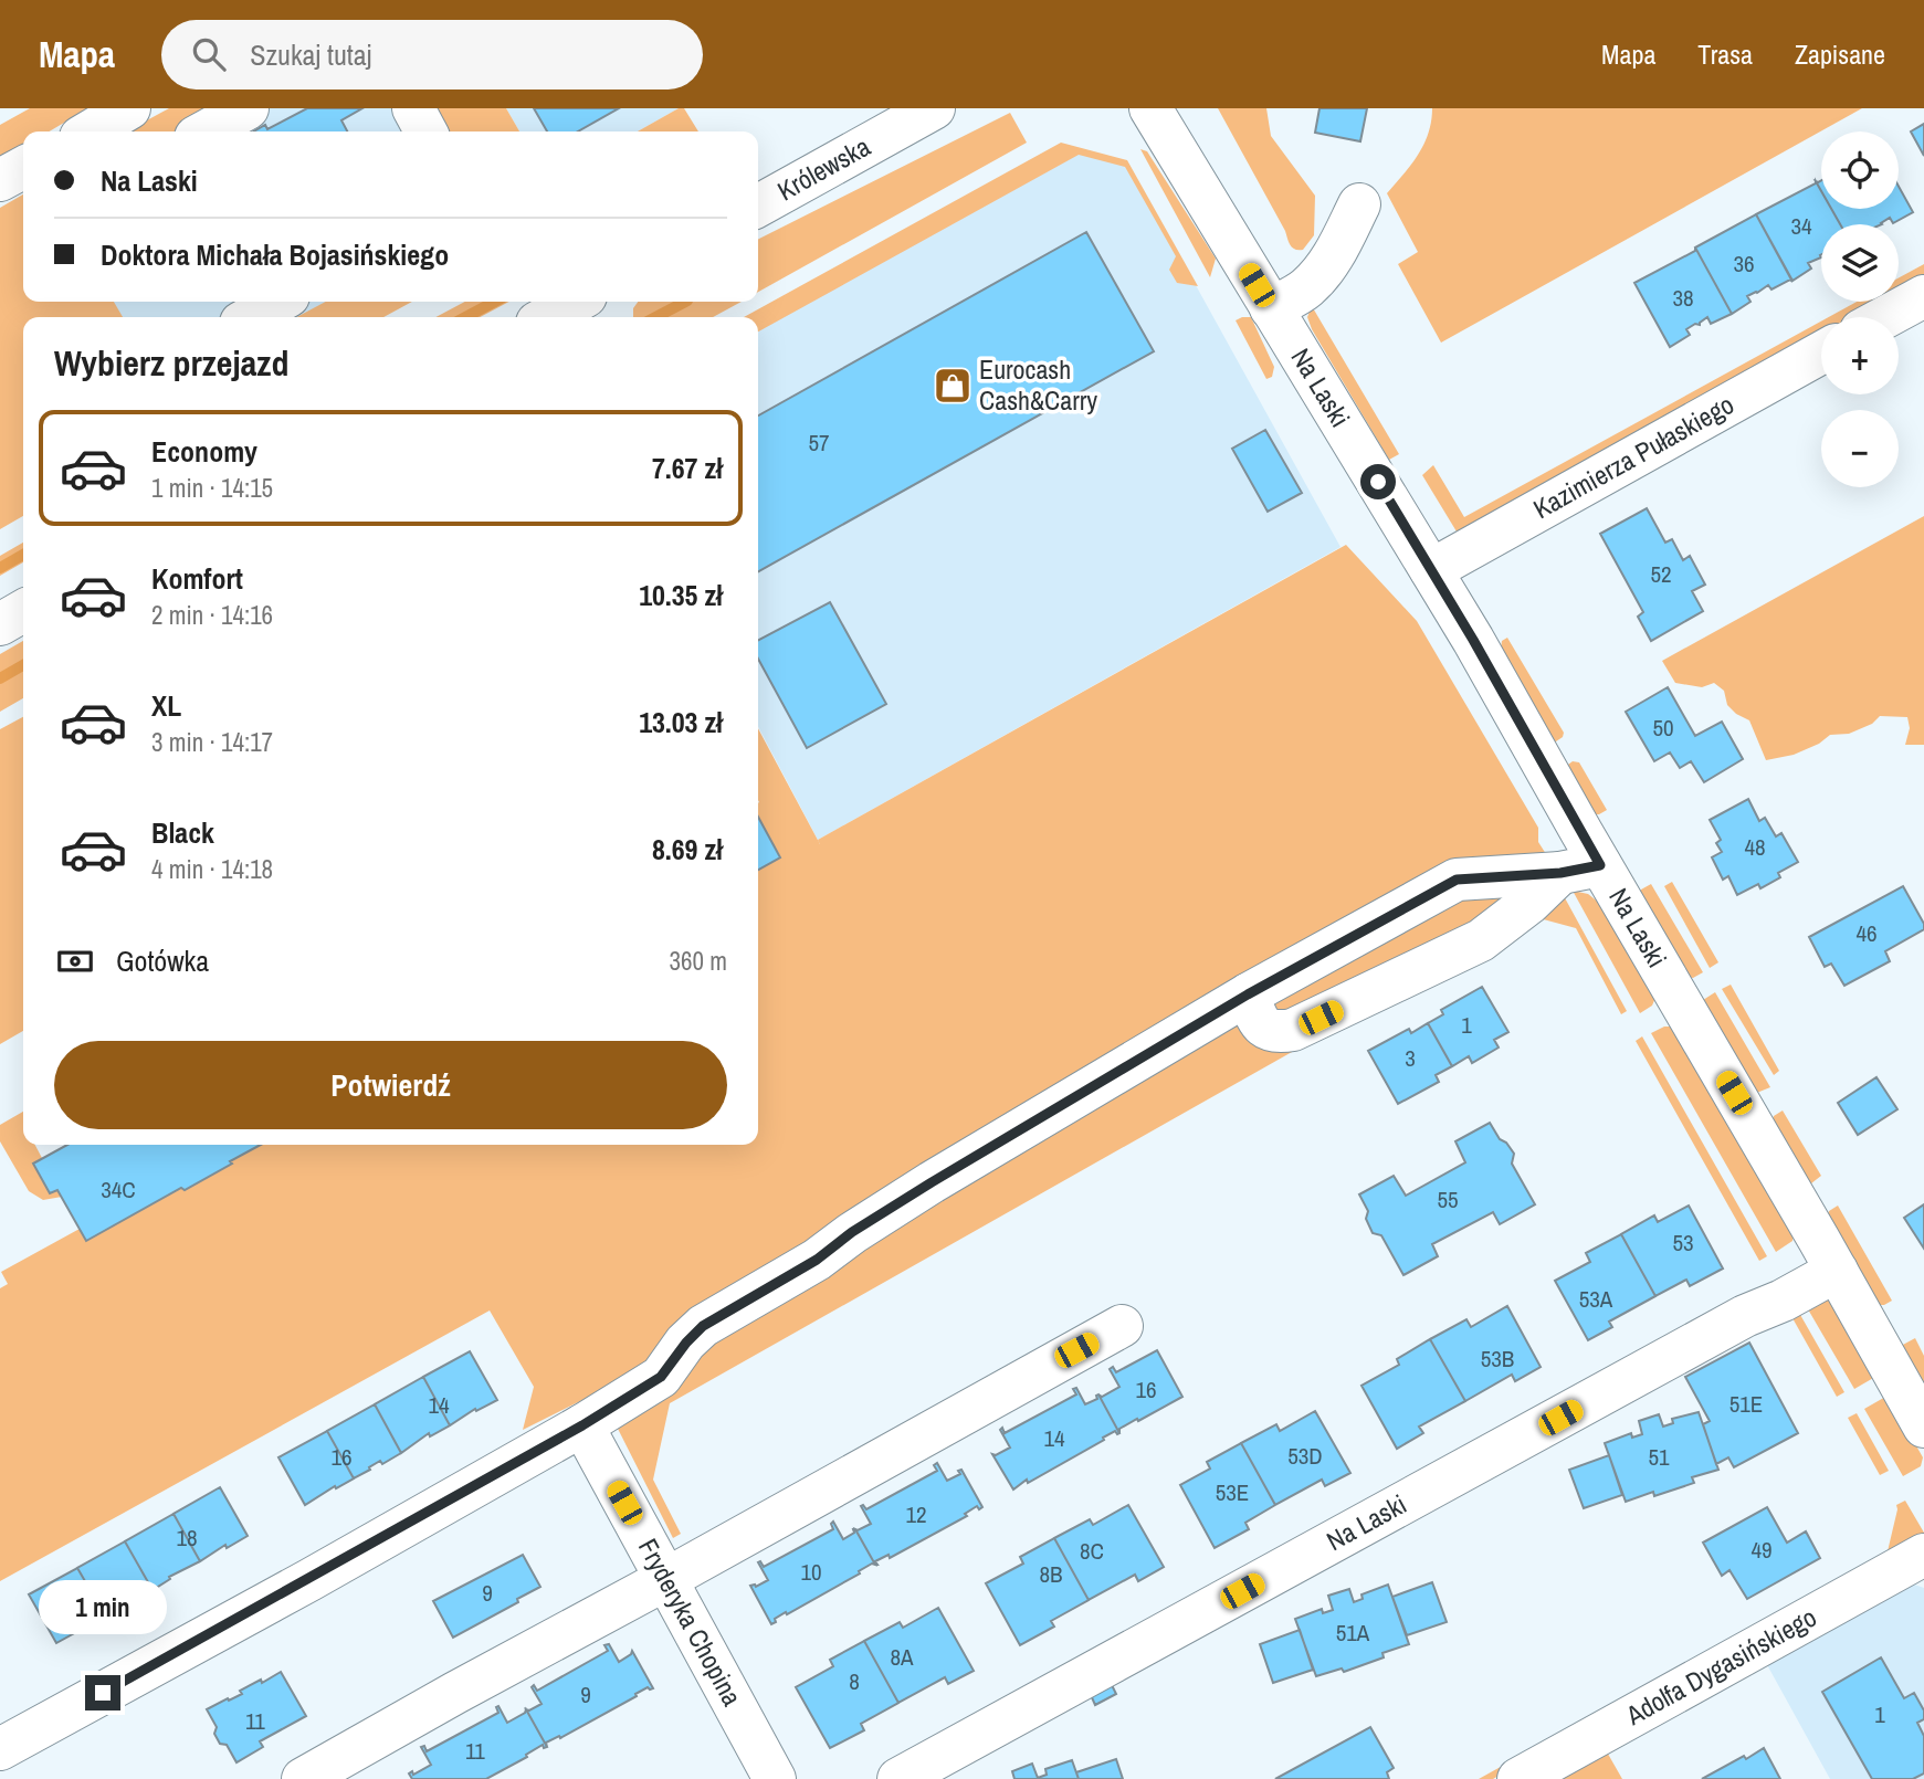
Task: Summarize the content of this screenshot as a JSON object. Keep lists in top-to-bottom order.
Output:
{
  "streets": {
    "street": [
      "Królewska",
      "Na Laski",
      "Kazimierza Pułaskiego",
      "Fryderyka Chopina",
      "Adolfa Dygasińskiego"
    ]
  },
  "crossings": [
    ["Na Laski", "Kazimierza Pułaskiego"]
  ],
  "places": {
    "shop": ["Eurocash Cash&Carry"]
  },
  "house_numbers": [
    "34",
    "36",
    "38",
    "57",
    "52",
    "50",
    "48",
    "46",
    "1",
    "3",
    "34C",
    "55",
    "53",
    "53A",
    "53B",
    "16",
    "51E",
    "14",
    "14",
    "53D",
    "16",
    "51",
    "53E",
    "12",
    "18",
    "49",
    "8C",
    "10",
    "8B",
    "9",
    "51A",
    "8A",
    "8",
    "9",
    "1",
    "11",
    "11"
  ],
  "page": {
    "header": "Mapa",
    "search": "Szukaj tutaj",
    "nav": ["Mapa", "Trasa", "Zapisane"],
    "map_buttons": ["+", "−"],
    "banner": ["Na Laski", "Doktora Michała Bojasińskiego"],
    "heading": "Wybierz przejazd",
    "list": [
      {
        "name": "Economy",
        "note": "1 min · 14:15",
        "value": "7.67 zł"
      },
      {
        "name": "Komfort",
        "note": "2 min · 14:16",
        "value": "10.35 zł"
      },
      {
        "name": "XL",
        "note": "3 min · 14:17",
        "value": "13.03 zł"
      },
      {
        "name": "Black",
        "note": "4 min · 14:18",
        "value": "8.69 zł"
      }
    ],
    "pay": ["Gotówka", "360 m"],
    "buttons": "Potwierdź",
    "bubble": "1 min"
  }
}
